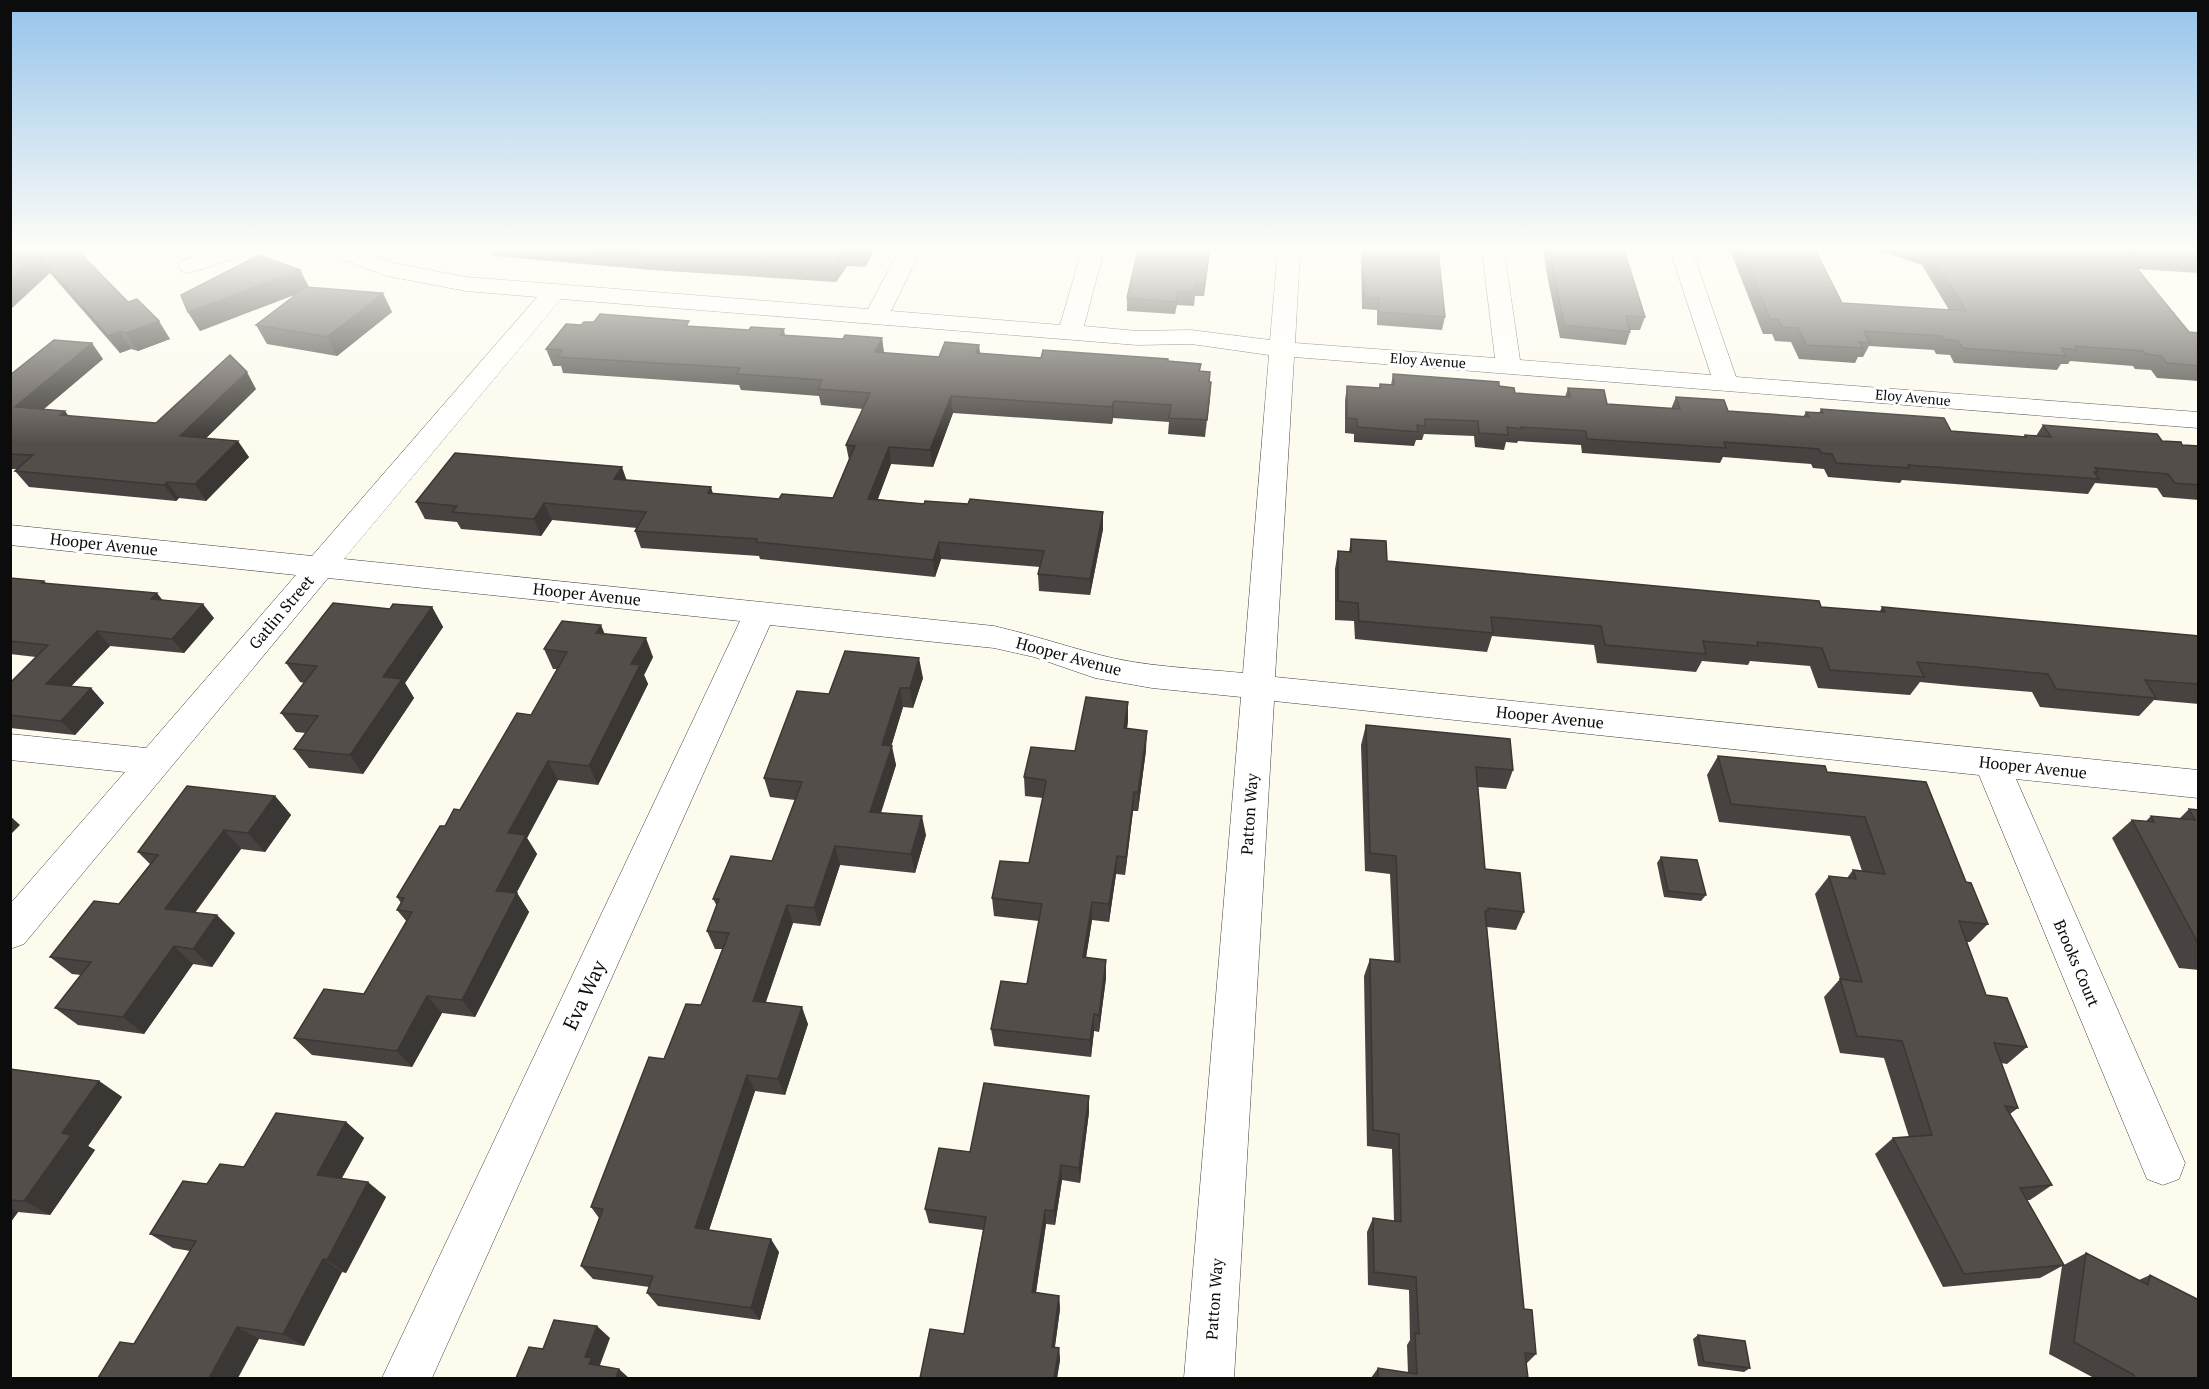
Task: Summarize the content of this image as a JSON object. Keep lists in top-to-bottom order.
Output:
{
  "streets": {
    "street": [
      "Eloy Avenue",
      "Hooper Avenue",
      "Gatlin Street",
      "Patton Way",
      "Brooks Court",
      "Eva Way"
    ]
  },
  "crossings": [
    ["Eloy Avenue", "Patton Way"],
    ["Hooper Avenue", "Gatlin Street"],
    ["Hooper Avenue", "Patton Way"],
    ["Hooper Avenue", "Brooks Court"],
    ["Hooper Avenue", "Eva Way"]
  ]
}
